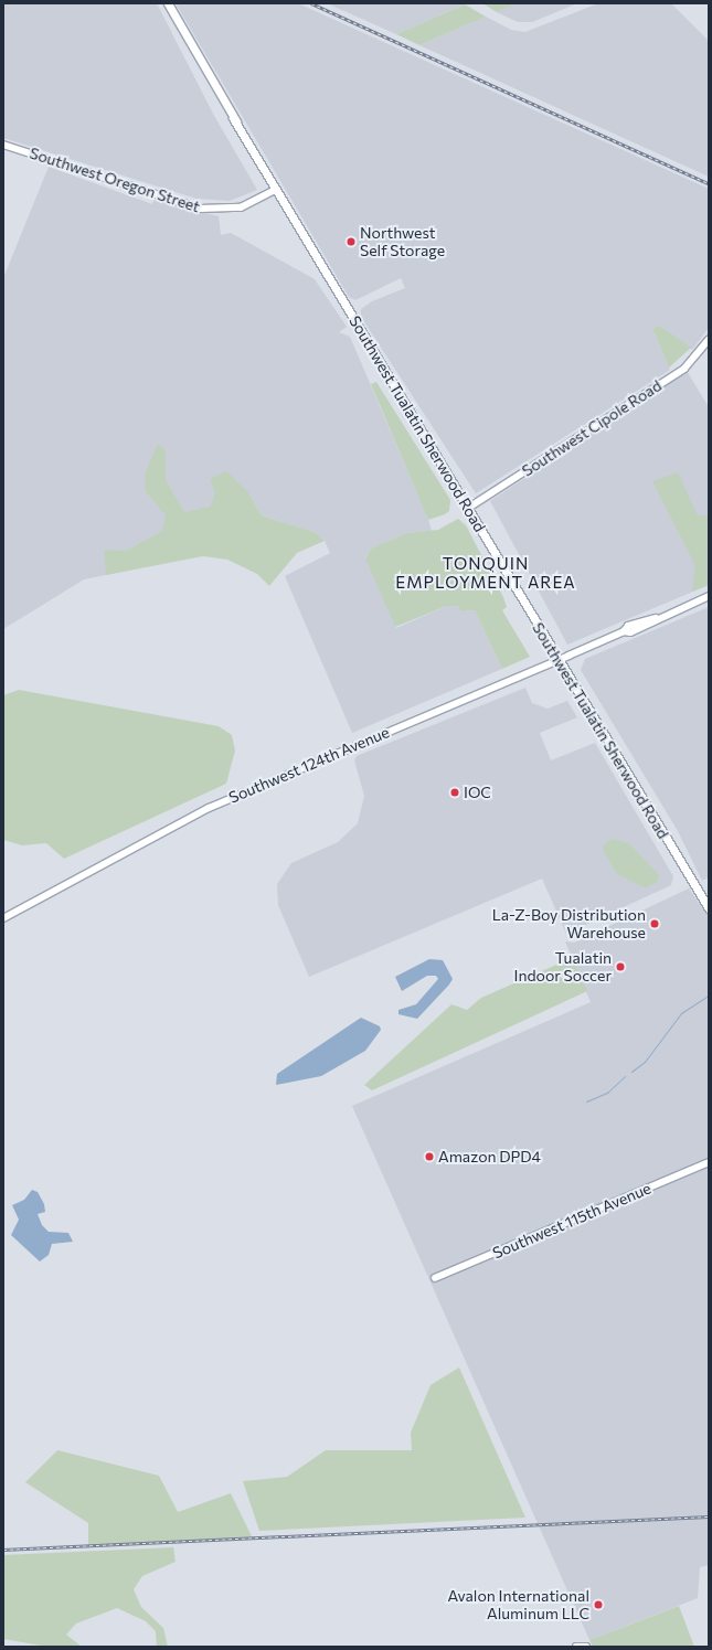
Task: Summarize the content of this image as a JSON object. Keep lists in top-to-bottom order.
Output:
{
  "streets": {
    "highway": ["Southwest Tualatin Sherwood Road"],
    "main road": ["Southwest 124th Avenue"],
    "street": ["Southwest Oregon Street", "Southwest Cipole Road", "Southwest 115th Avenue"]
  },
  "crossings": [
    ["Southwest Oregon Street", "Southwest Tualatin Sherwood Road"],
    ["Southwest Tualatin Sherwood Road", "Southwest Cipole Road"],
    ["Southwest Tualatin Sherwood Road", "Southwest 124th Avenue"]
  ],
  "districts": ["TONQUIN EMPLOYMENT AREA"],
  "places": [
    "Northwest Self Storage",
    "IOC",
    "La-Z-Boy Distribution Warehouse",
    "Tualatin Indoor Soccer",
    "Amazon DPD4",
    "Avalon International Aluminum LLC"
  ]
}
